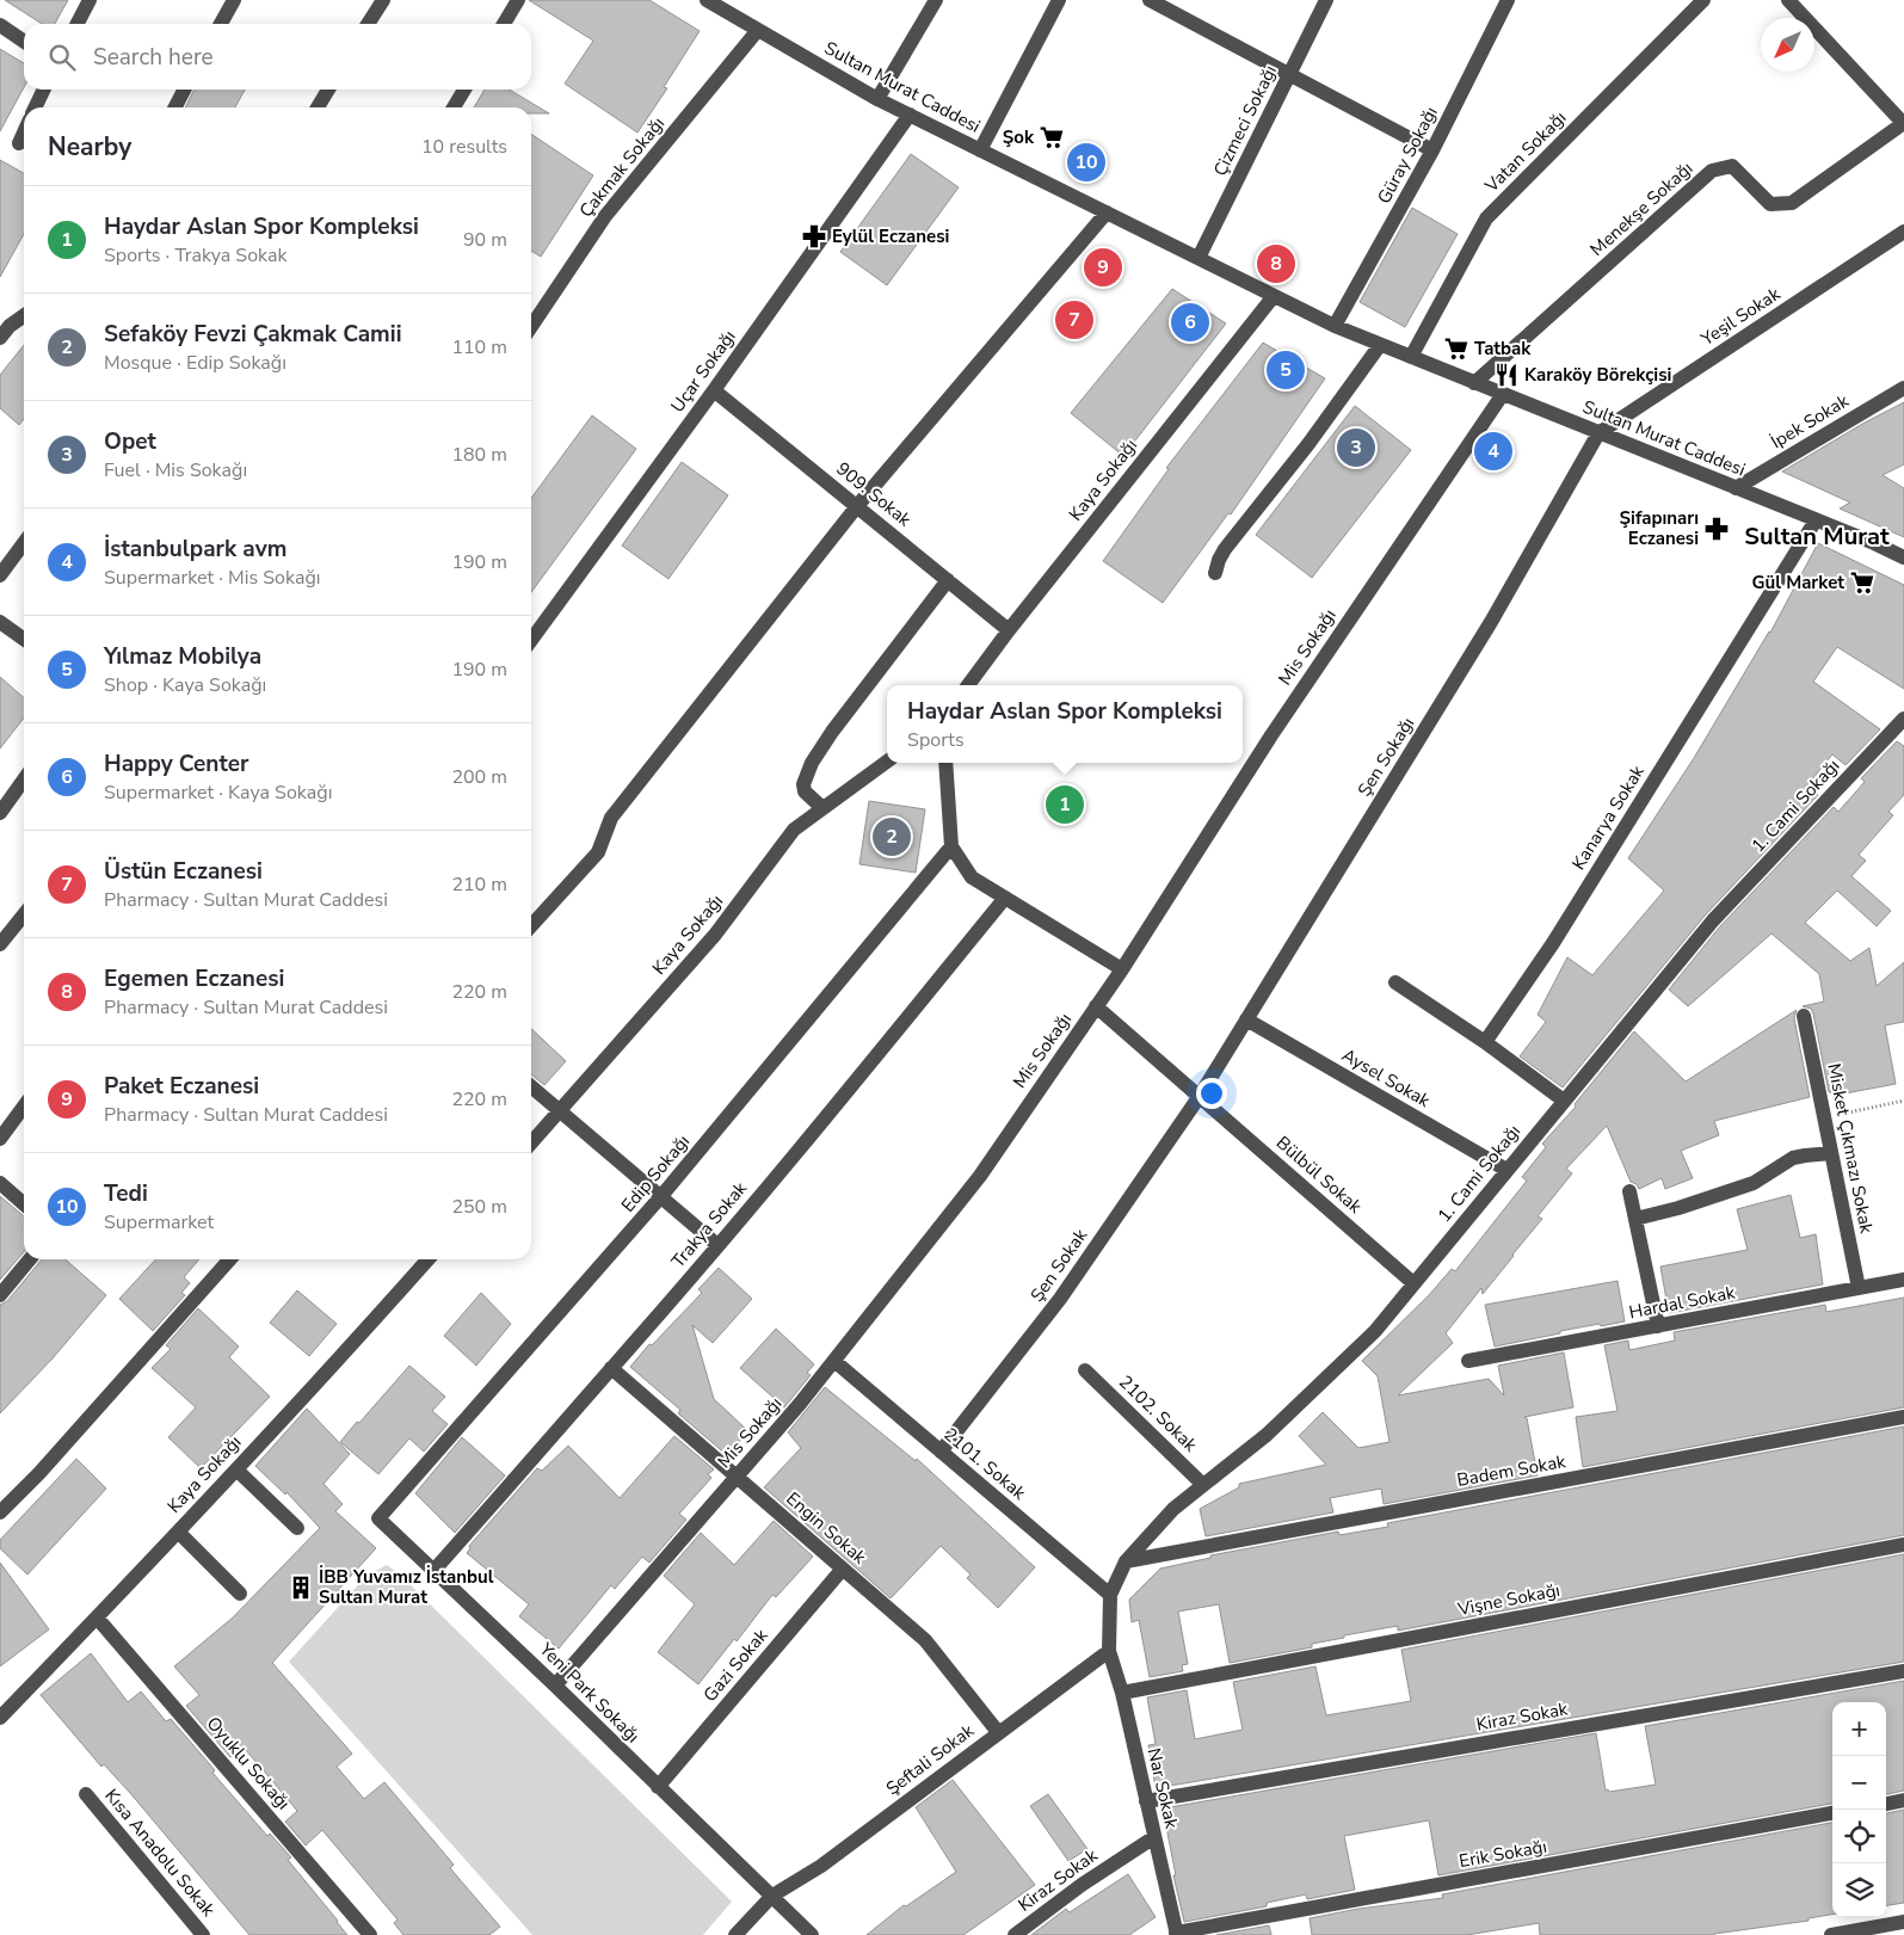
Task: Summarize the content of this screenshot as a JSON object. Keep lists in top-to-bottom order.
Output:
{
  "streets": {
    "street": [
      "Sultan Murat Caddesi",
      "Çizmeci Sokağı",
      "Vatan Sokağı",
      "Güray Sokağı",
      "Çakmak Sokağı",
      "Menekşe Sokağı",
      "Yeşil Sokak",
      "Uçar Sokağı",
      "İpek Sokak",
      "Kaya Sokağı",
      "909. Sokak",
      "Mis Sokağı",
      "Şen Sokağı",
      "1. Cami Sokağı",
      "Kanarya Sokak",
      "Aysel Sokak",
      "Misket Çıkmazı Sokak",
      "Edip Sokağı",
      "Bülbül Sokak",
      "Trakya Sokak",
      "Şen Sokak",
      "Hardal Sokak",
      "2102. Sokak",
      "2101. Sokak",
      "Badem Sokak",
      "Engin Sokak",
      "Vişne Sokağı",
      "Gazi Sokak",
      "Yeni Park Sokağı",
      "Kiraz Sokak",
      "Şeftali Sokak",
      "Oyuklu Sokağı",
      "Nar Sokak",
      "Kısa Anadolu Sokak",
      "Erik Sokağı"
    ]
  },
  "crossings": [
    ["Sultan Murat Caddesi", "Çizmeci Sokağı"],
    ["Sultan Murat Caddesi", "Vatan Sokağı"],
    ["Sultan Murat Caddesi", "Güray Sokağı"],
    ["Sultan Murat Caddesi", "Çakmak Sokağı"],
    ["Sultan Murat Caddesi", "Menekşe Sokağı"],
    ["Sultan Murat Caddesi", "Yeşil Sokak"],
    ["Sultan Murat Caddesi", "Uçar Sokağı"],
    ["Sultan Murat Caddesi", "İpek Sokak"],
    ["Sultan Murat Caddesi", "Kaya Sokağı"],
    ["Sultan Murat Caddesi", "Mis Sokağı"],
    ["Sultan Murat Caddesi", "Şen Sokağı"],
    ["Sultan Murat Caddesi", "Kanarya Sokak"],
    ["Yeşil Sokak", "Şen Sokağı"],
    ["Uçar Sokağı", "909. Sokak"],
    ["Kaya Sokağı", "909. Sokak"],
    ["Kaya Sokağı", "Oyuklu Sokağı"],
    ["Mis Sokağı", "Bülbül Sokak"],
    ["Mis Sokağı", "2101. Sokak"],
    ["Mis Sokağı", "Engin Sokak"],
    ["Mis Sokağı", "Yeni Park Sokağı"],
    ["Şen Sokağı", "Aysel Sokak"],
    ["Şen Sokağı", "Bülbül Sokak"],
    ["Şen Sokağı", "Şen Sokak"],
    ["1. Cami Sokağı", "Aysel Sokak"],
    ["1. Cami Sokağı", "Bülbül Sokak"],
    ["1. Cami Sokağı", "2102. Sokak"],
    ["1. Cami Sokağı", "2101. Sokak"],
    ["1. Cami Sokağı", "Badem Sokak"],
    ["1. Cami Sokağı", "Şeftali Sokak"],
    ["1. Cami Sokağı", "Nar Sokak"],
    ["Misket Çıkmazı Sokak", "Hardal Sokak"],
    ["Edip Sokağı", "Yeni Park Sokağı"],
    ["Bülbül Sokak", "Şen Sokak"],
    ["Trakya Sokak", "Engin Sokak"],
    ["Trakya Sokak", "Yeni Park Sokağı"],
    ["Şen Sokak", "2101. Sokak"],
    ["Engin Sokak", "Gazi Sokak"],
    ["Engin Sokak", "Şeftali Sokak"],
    ["Vişne Sokağı", "Nar Sokak"],
    ["Gazi Sokak", "Yeni Park Sokağı"],
    ["Yeni Park Sokağı", "Şeftali Sokak"],
    ["Kiraz Sokak", "Nar Sokak"],
    ["Şeftali Sokak", "Nar Sokak"],
    ["Nar Sokak", "Erik Sokağı"]
  ],
  "districts": ["Sultan Murat"],
  "places": {
    "supermarket": ["Şok", "Tatbak", "Gül Market"],
    "pharmacy": ["Eylül Eczanesi", "Şifapınarı Eczanesi"],
    "restaurant": ["Karaköy Börekçisi"],
    "building": ["İBB Yuvamız İstanbul Sultan Murat"]
  },
  "north": "bottom left",
  "page": {
    "search": "Search here",
    "heading": ["Nearby", "10 results"],
    "pins": [
      "10",
      "8",
      "9",
      "7",
      "6",
      "5",
      "3",
      "4",
      "1",
      "2"
    ],
    "list": [
      {
        "mark": "1",
        "name": "Haydar Aslan Spor Kompleksi",
        "note": "Sports · Trakya Sokak",
        "value": "90 m"
      },
      {
        "mark": "2",
        "name": "Sefaköy Fevzi Çakmak Camii",
        "note": "Mosque · Edip Sokağı",
        "value": "110 m"
      },
      {
        "mark": "3",
        "name": "Opet",
        "note": "Fuel · Mis Sokağı",
        "value": "180 m"
      },
      {
        "mark": "4",
        "name": "İstanbulpark avm",
        "note": "Supermarket · Mis Sokağı",
        "value": "190 m"
      },
      {
        "mark": "5",
        "name": "Yılmaz Mobilya",
        "note": "Shop · Kaya Sokağı",
        "value": "190 m"
      },
      {
        "mark": "6",
        "name": "Happy Center",
        "note": "Supermarket · Kaya Sokağı",
        "value": "200 m"
      },
      {
        "mark": "7",
        "name": "Üstün Eczanesi",
        "note": "Pharmacy · Sultan Murat Caddesi",
        "value": "210 m"
      },
      {
        "mark": "8",
        "name": "Egemen Eczanesi",
        "note": "Pharmacy · Sultan Murat Caddesi",
        "value": "220 m"
      },
      {
        "mark": "9",
        "name": "Paket Eczanesi",
        "note": "Pharmacy · Sultan Murat Caddesi",
        "value": "220 m"
      },
      {
        "mark": "10",
        "name": "Tedi",
        "note": "Supermarket",
        "value": "250 m"
      }
    ],
    "popup": ["Haydar Aslan Spor Kompleksi", "Sports"],
    "map_buttons": ["+", "−"]
  }
}
